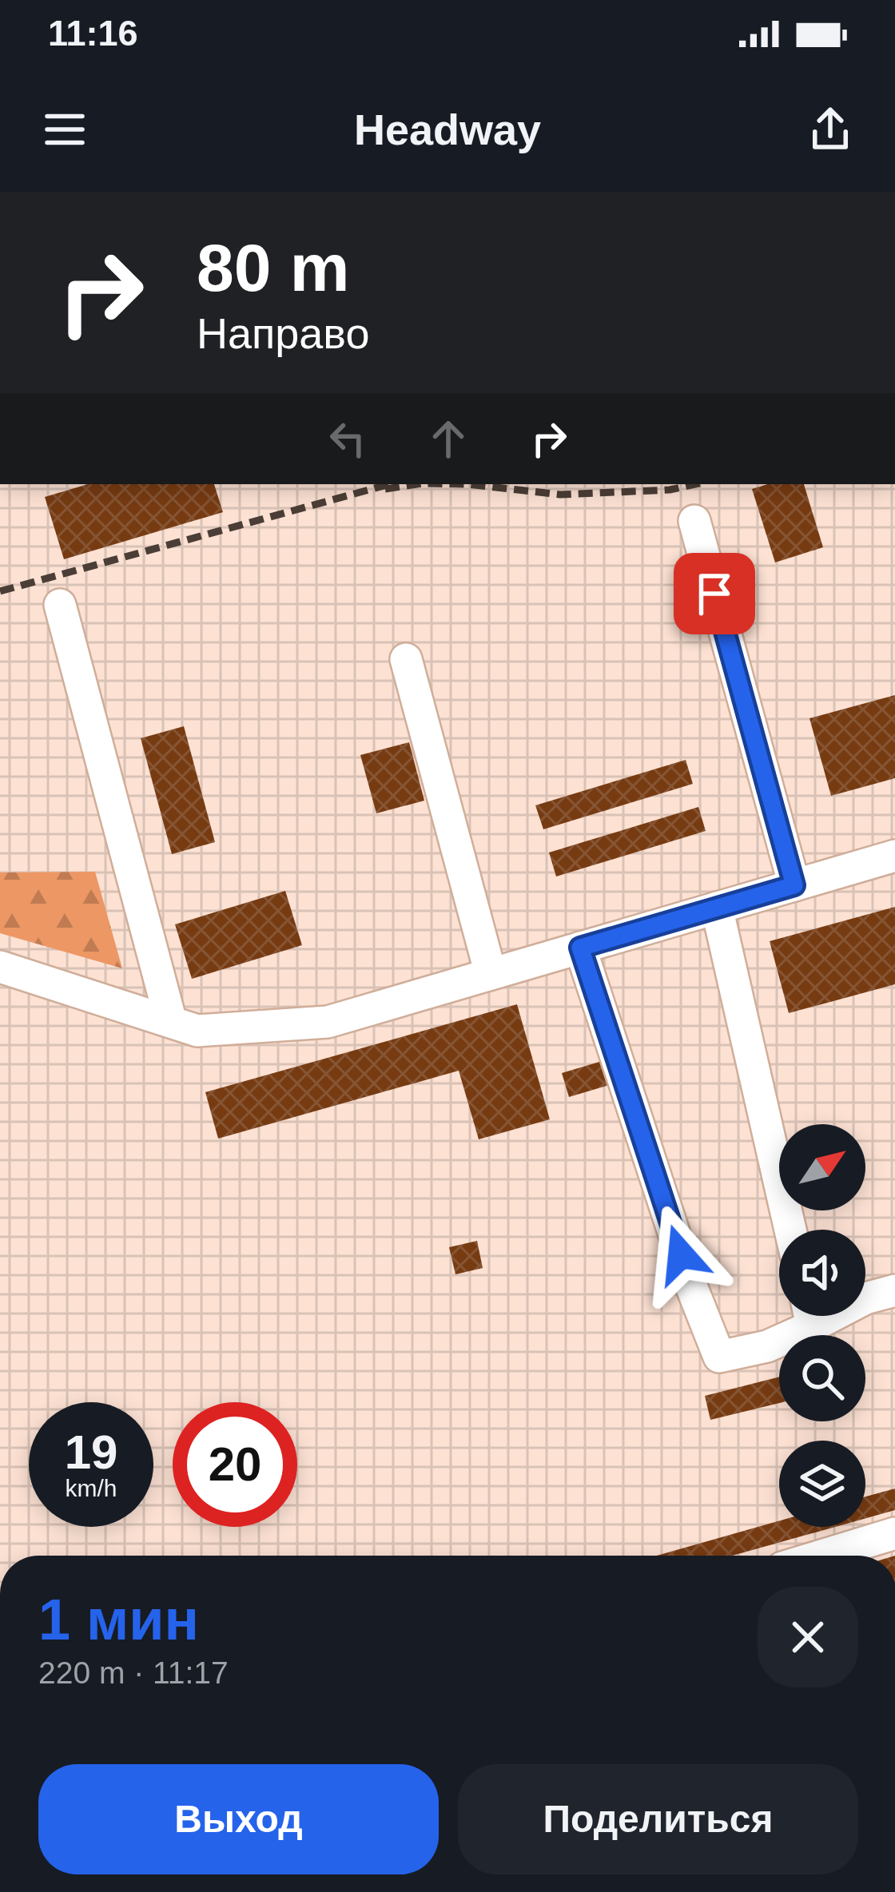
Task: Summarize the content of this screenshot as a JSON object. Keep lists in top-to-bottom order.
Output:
{
  "north": "top right",
  "page": {
    "status": "11:16",
    "header": "Headway",
    "turn": ["80 m", "Направо"],
    "speed": "19 km/h",
    "limit": "20",
    "heading": ["1 мин", "220 m · 11:17"],
    "buttons": ["Выход", "Поделиться"]
  }
}
